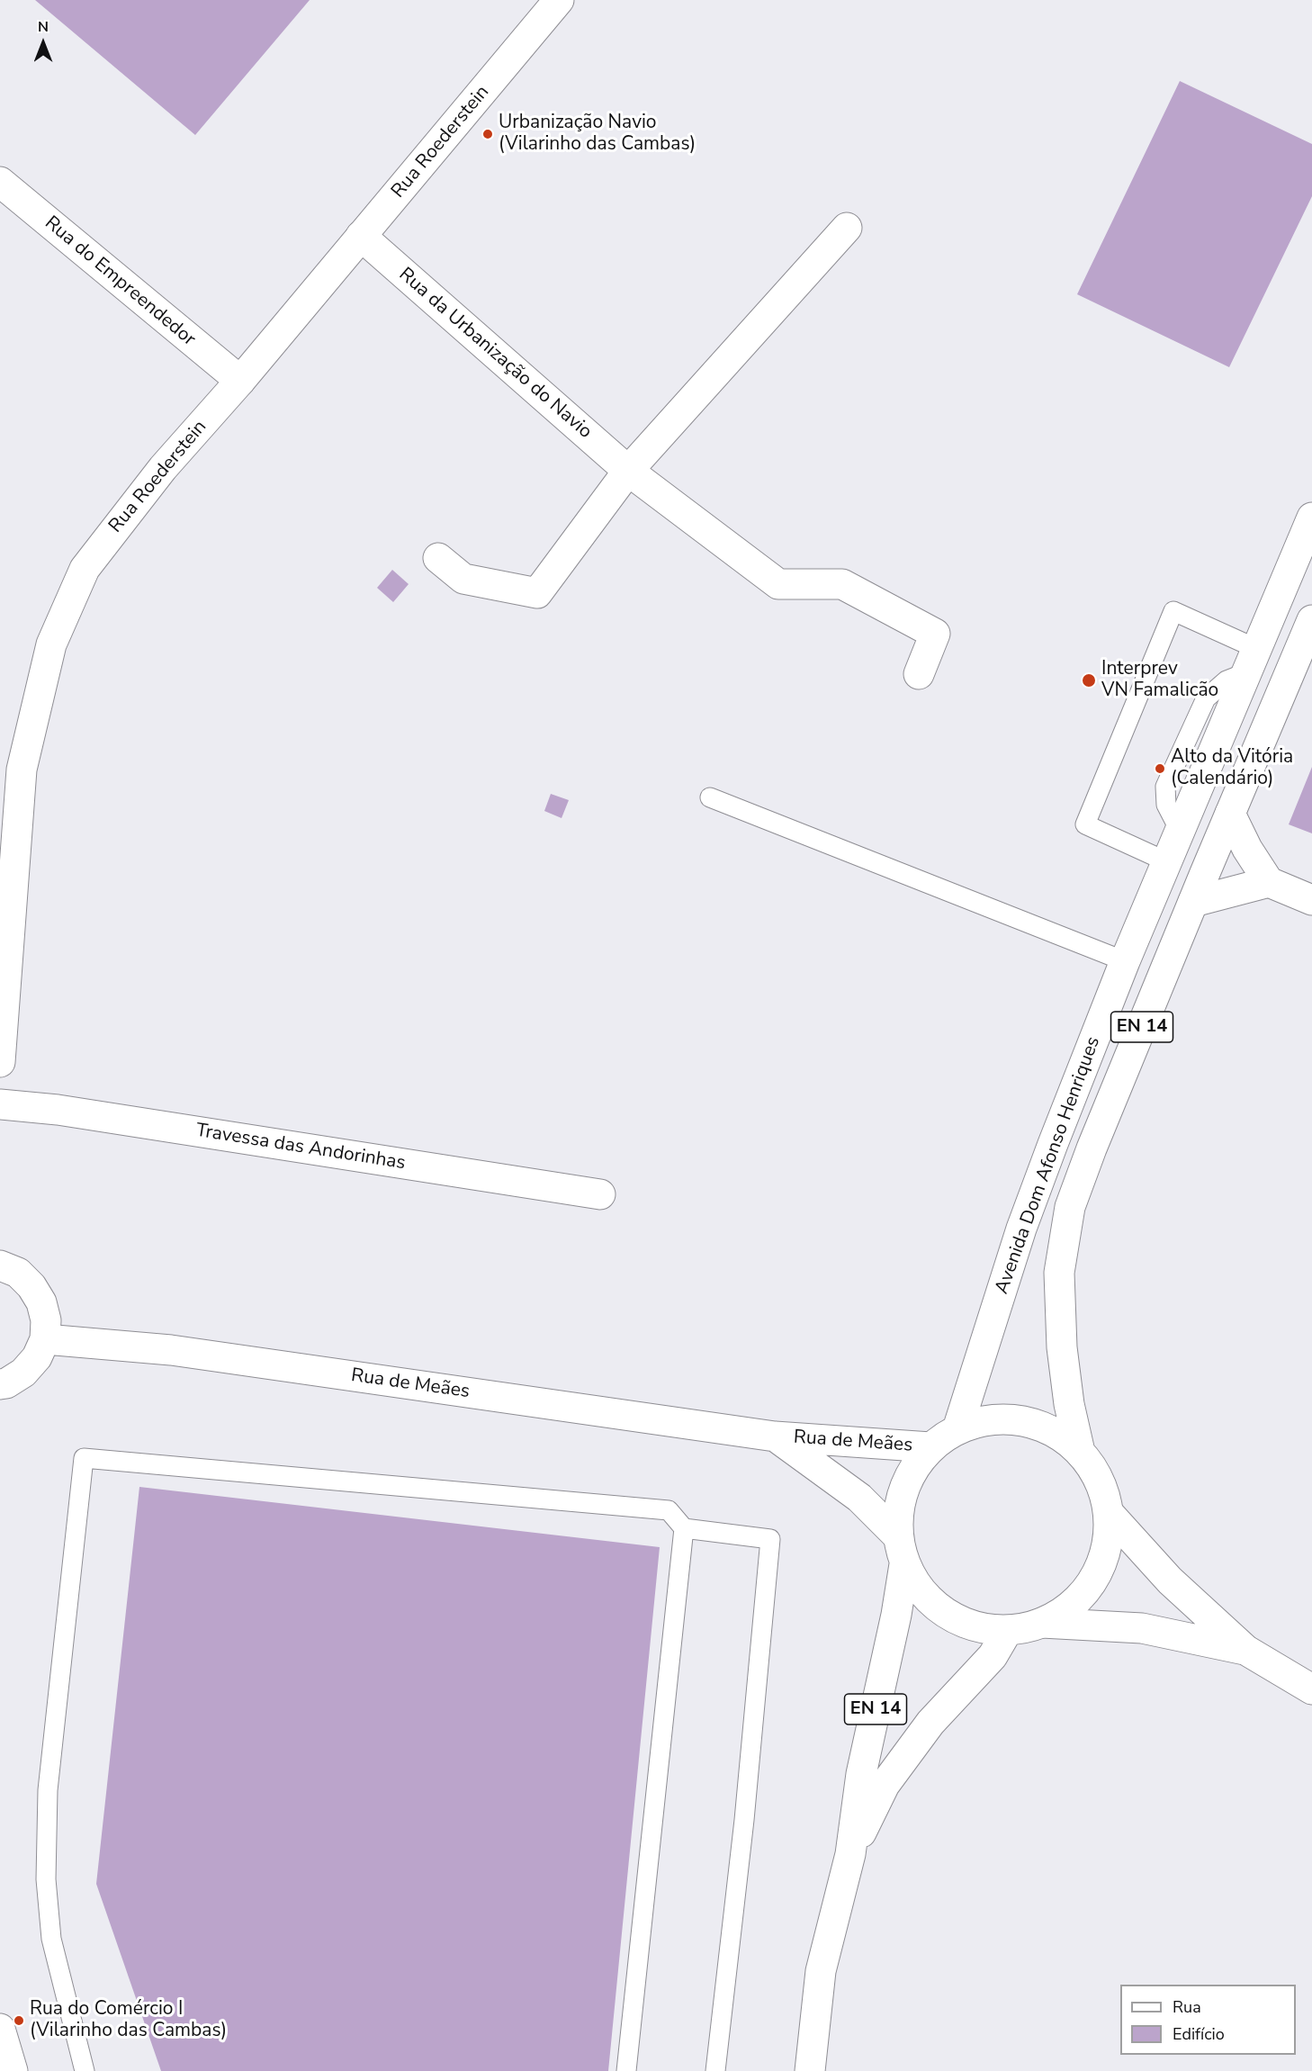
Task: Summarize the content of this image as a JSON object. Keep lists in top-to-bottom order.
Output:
{
  "streets": {
    "street": [
      "Rua Roederstein",
      "Rua do Empreendedor",
      "Rua da Urbanização do Navio",
      "EN 14",
      "Travessa das Andorinhas",
      "Avenida Dom Afonso Henriques",
      "Rua de Meães"
    ]
  },
  "crossings": [
    ["Rua Roederstein", "Rua do Empreendedor"],
    ["Rua Roederstein", "Rua da Urbanização do Navio"],
    ["EN 14", "Avenida Dom Afonso Henriques"],
    ["EN 14", "Rua de Meães"]
  ],
  "places": [
    "Urbanização Navio (Vilarinho das Cambas)",
    "Interprev VN Famalicão",
    "Alto da Vitória (Calendário)",
    "Rua do Comércio I (Vilarinho das Cambas)"
  ],
  "legend": ["Rua", "Edifício"],
  "north": "top"
}
